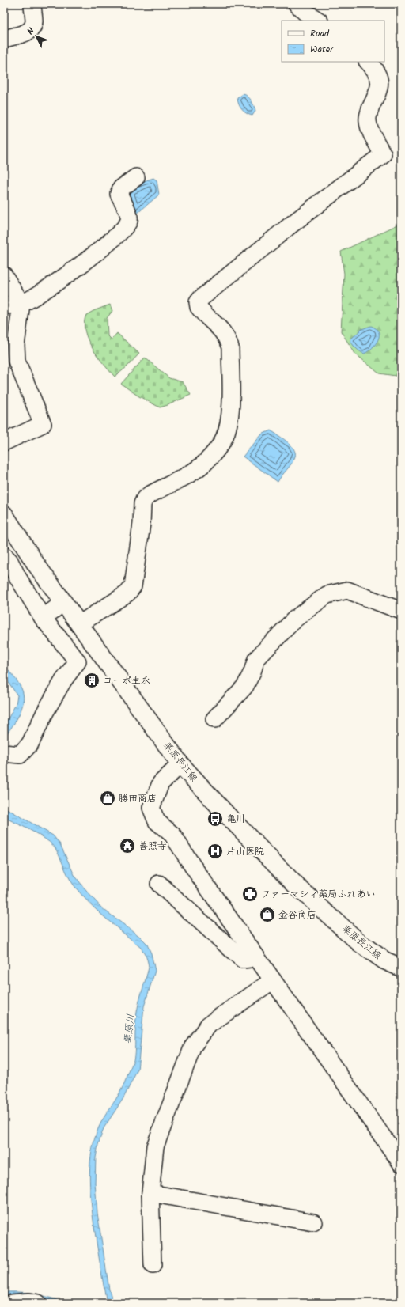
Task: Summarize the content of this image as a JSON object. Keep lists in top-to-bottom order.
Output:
{
  "streets": {
    "main road": ["栗原長江線"]
  },
  "water": ["栗原川"],
  "places": {
    "building": ["コーポ生永"],
    "shop": ["勝田商店", "金谷商店"],
    "bus stop": ["亀川"],
    "temple": ["善照寺"],
    "hospital": ["片山医院"],
    "pharmacy": ["ファーマシィ薬局ふれあい"]
  },
  "legend": ["Road", "Water"],
  "north": "top left"
}
